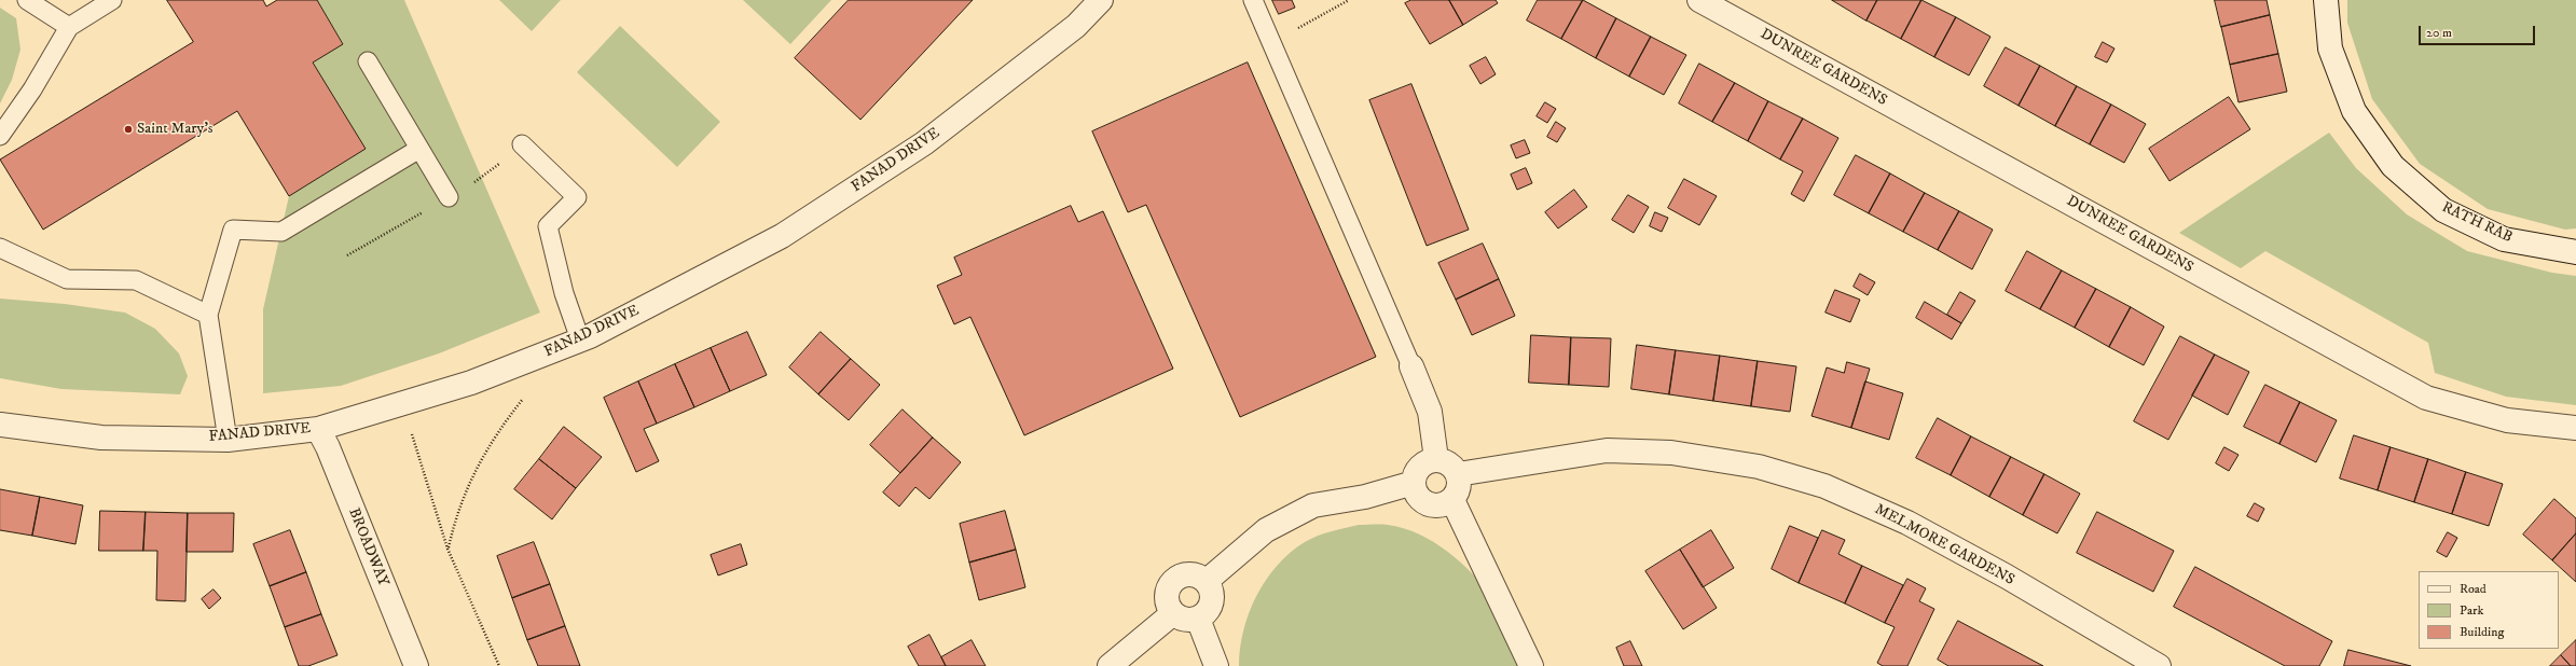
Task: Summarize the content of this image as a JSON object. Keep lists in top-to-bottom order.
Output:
{
  "streets": {
    "street": [
      "DUNREE GARDENS",
      "FANAD DRIVE",
      "RATH RAB",
      "MELMORE GARDENS",
      "BROADWAY"
    ]
  },
  "crossings": [
    ["FANAD DRIVE", "BROADWAY"]
  ],
  "places": ["Saint Mary's"],
  "legend": ["Road", "Park", "Building"],
  "scale_bar": "20 m"
}
